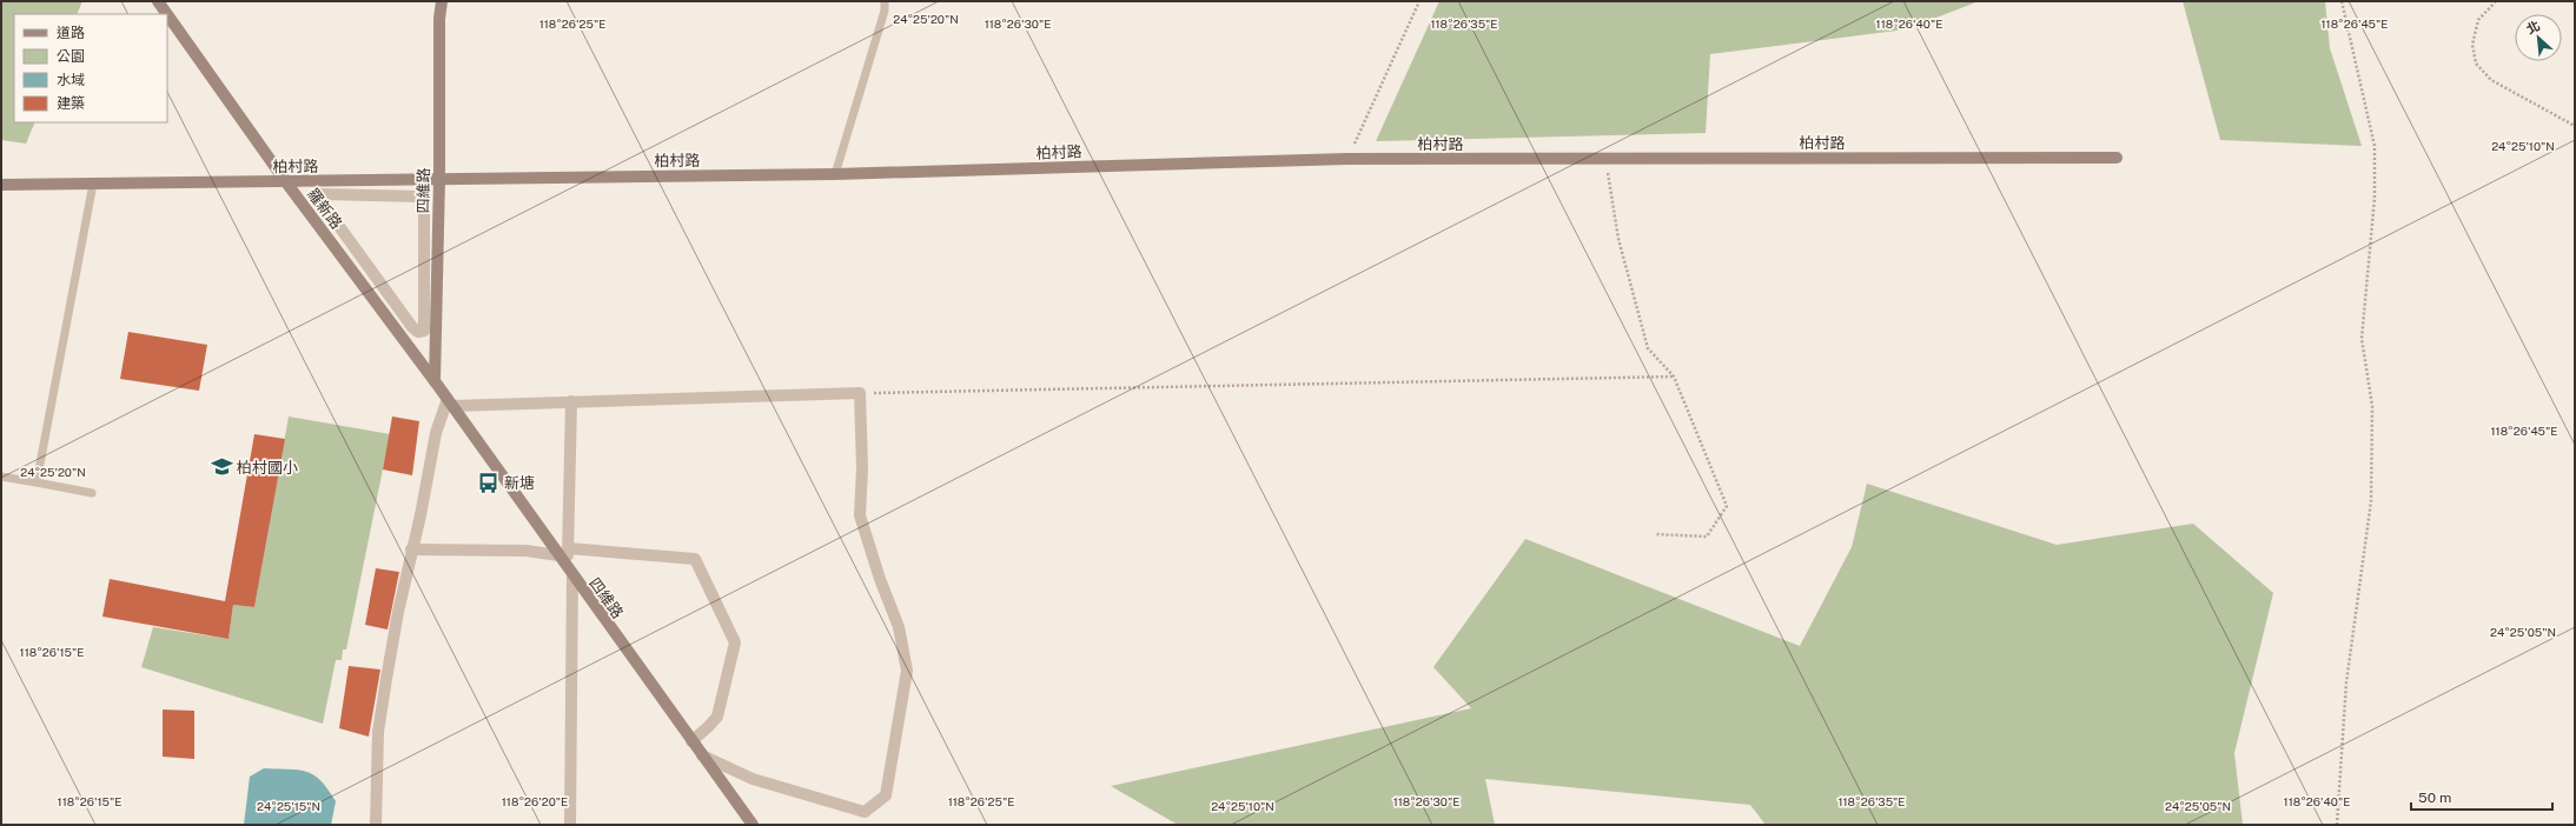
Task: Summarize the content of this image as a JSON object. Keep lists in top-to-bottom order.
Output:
{
  "streets": {
    "street": ["柏村路", "四維路", "羅新路"]
  },
  "crossings": [
    ["柏村路", "四維路"],
    ["柏村路", "羅新路"],
    ["四維路", "羅新路"]
  ],
  "places": {
    "school or university": ["柏村國小"],
    "bus stop": ["新塘"]
  },
  "legend": [
    "道路",
    "公園",
    "水域",
    "建築"
  ],
  "scale_bar": "50 m",
  "north": "top left",
  "coordinates": [
    "24°25'20\"N",
    "118°26'25\"E",
    "118°26'30\"E",
    "118°26'35\"E",
    "118°26'40\"E",
    "118°26'45\"E",
    "24°25'10\"N",
    "24°25'05\"N",
    "118°26'15\"E",
    "118°26'20\"E",
    "24°25'15\"N"
  ]
}
